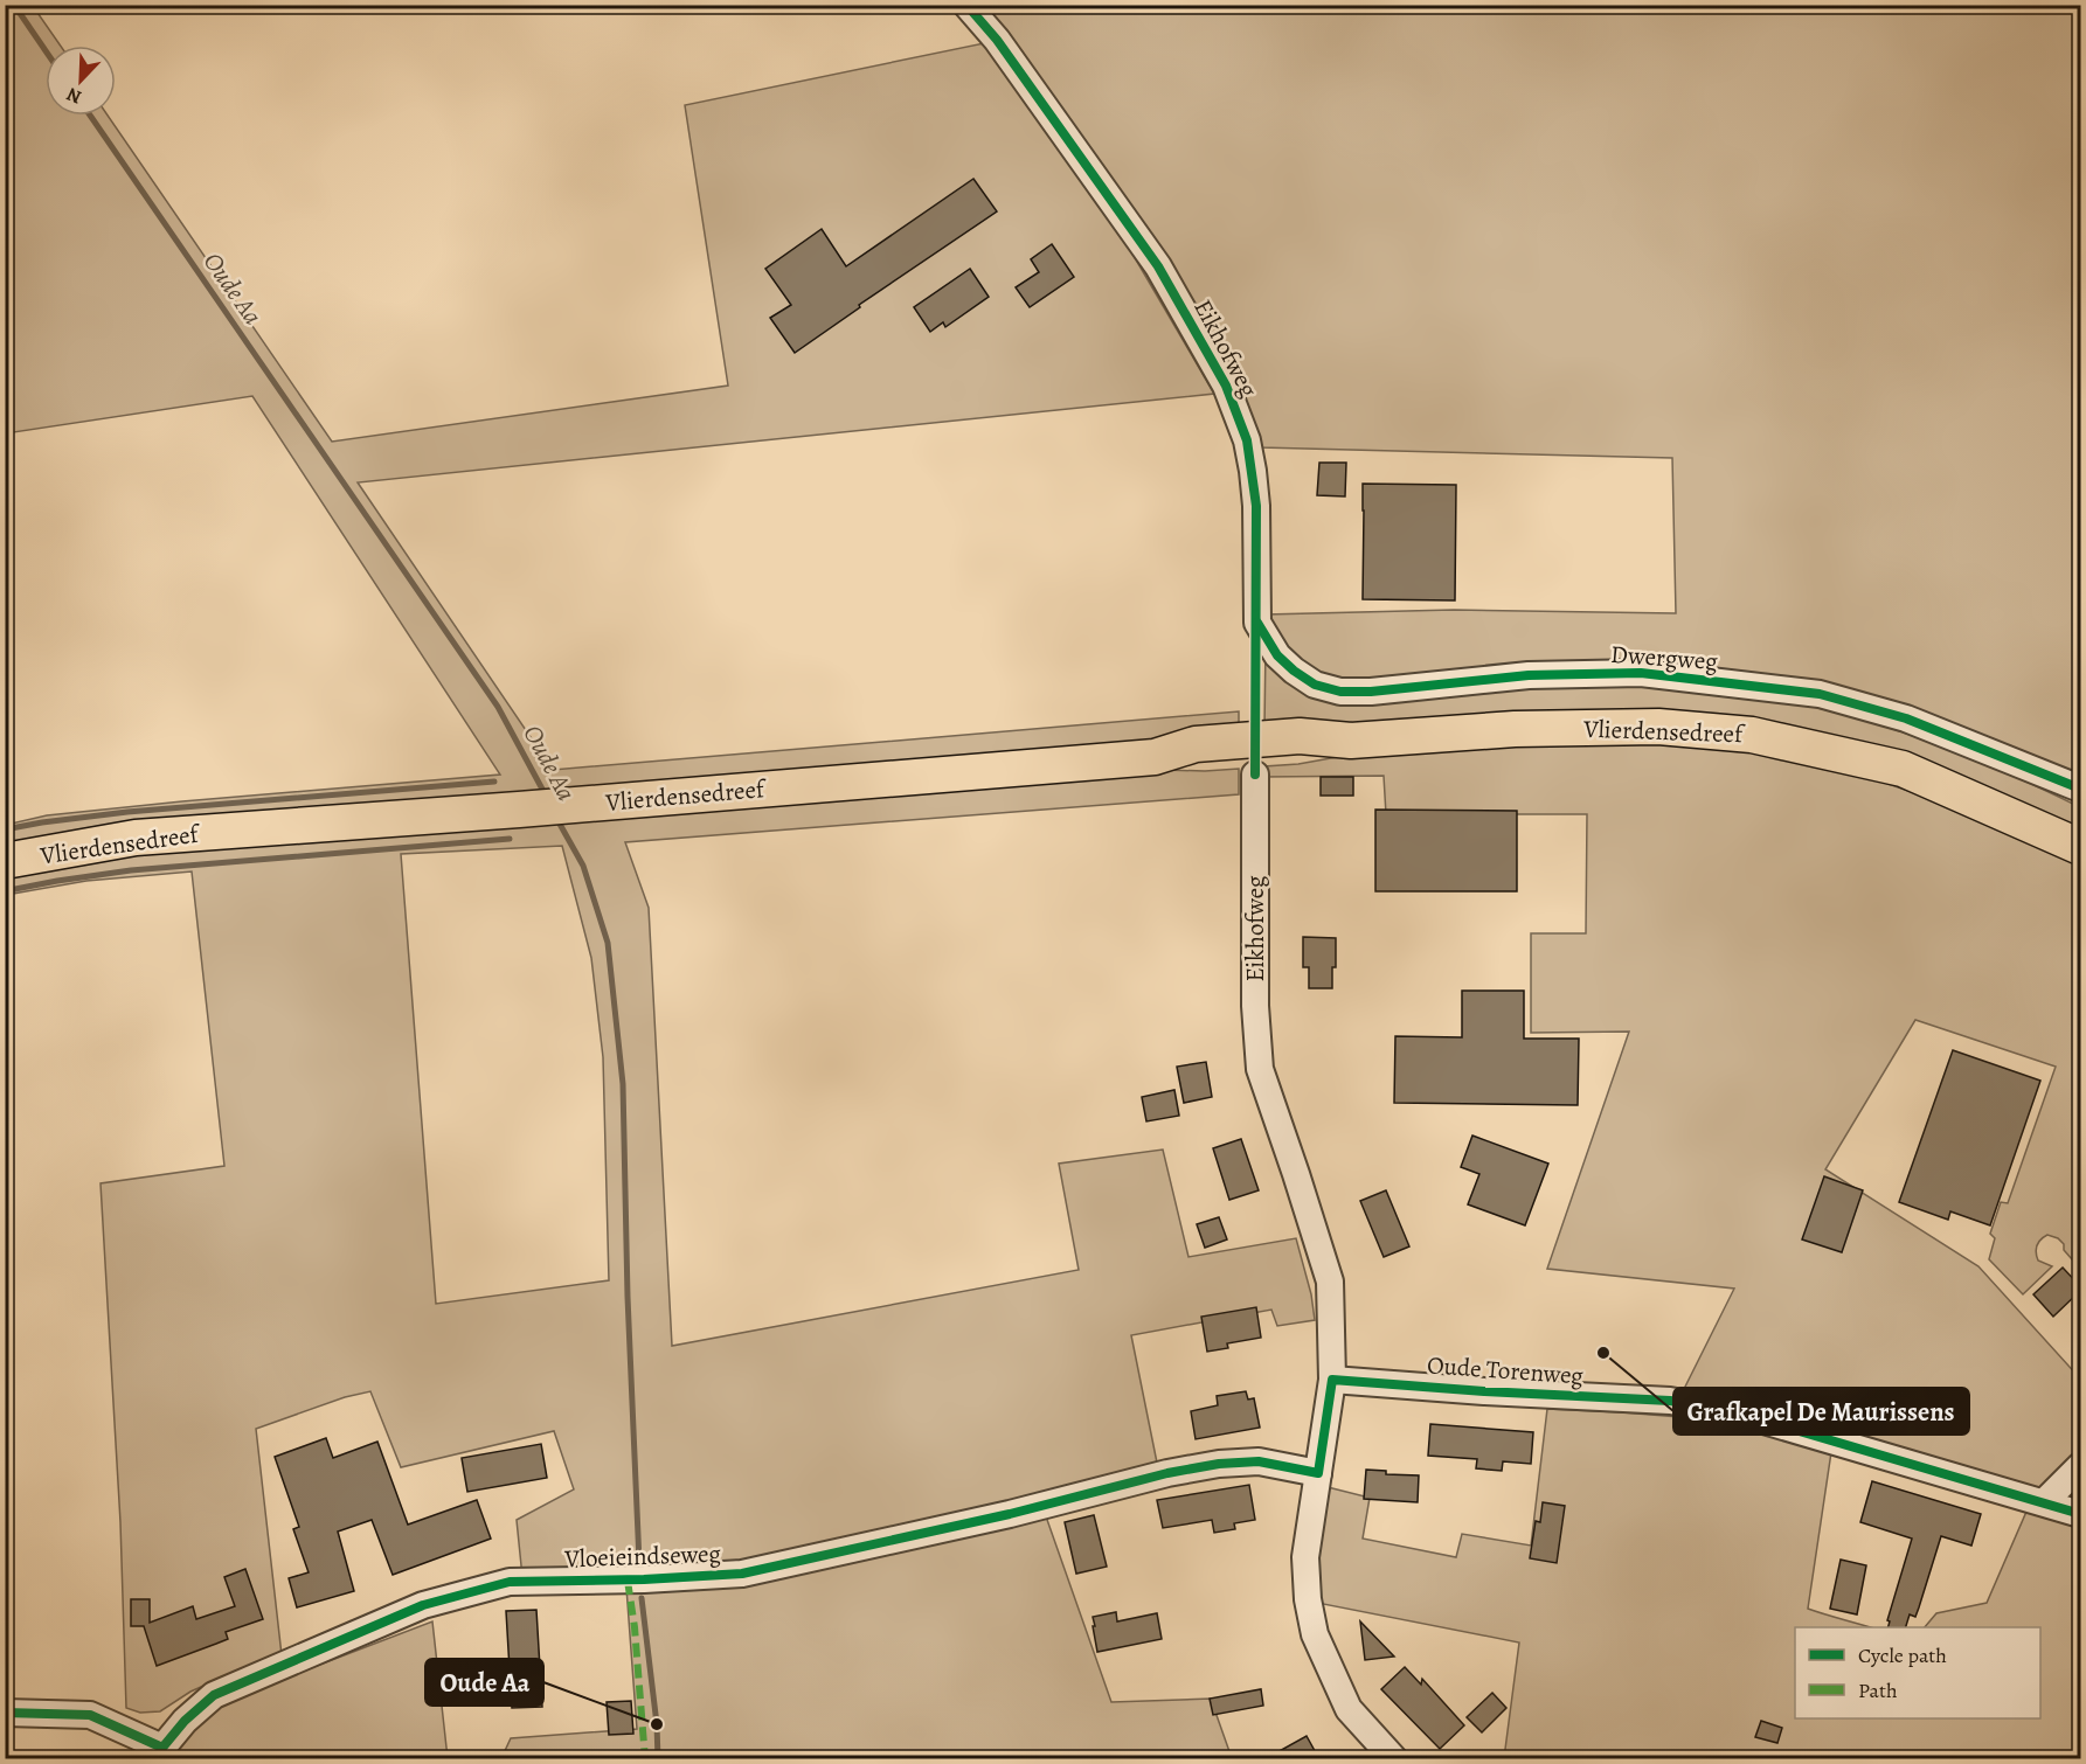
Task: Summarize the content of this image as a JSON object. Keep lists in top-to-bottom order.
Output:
{
  "streets": {
    "main road": ["Vlierdensedreef"],
    "street": [
      "Eikhofweg",
      "Dwergweg",
      "Oude Torenweg",
      "Vloeieindseweg"
    ]
  },
  "crossings": [
    ["Eikhofweg", "Dwergweg"],
    ["Eikhofweg", "Oude Torenweg"],
    ["Eikhofweg", "Vloeieindseweg"]
  ],
  "water": ["Oude Aa"],
  "places": ["Grafkapel De Maurissens", "Oude Aa"],
  "legend": ["Cycle path", "Path"],
  "north": "bottom left"
}
